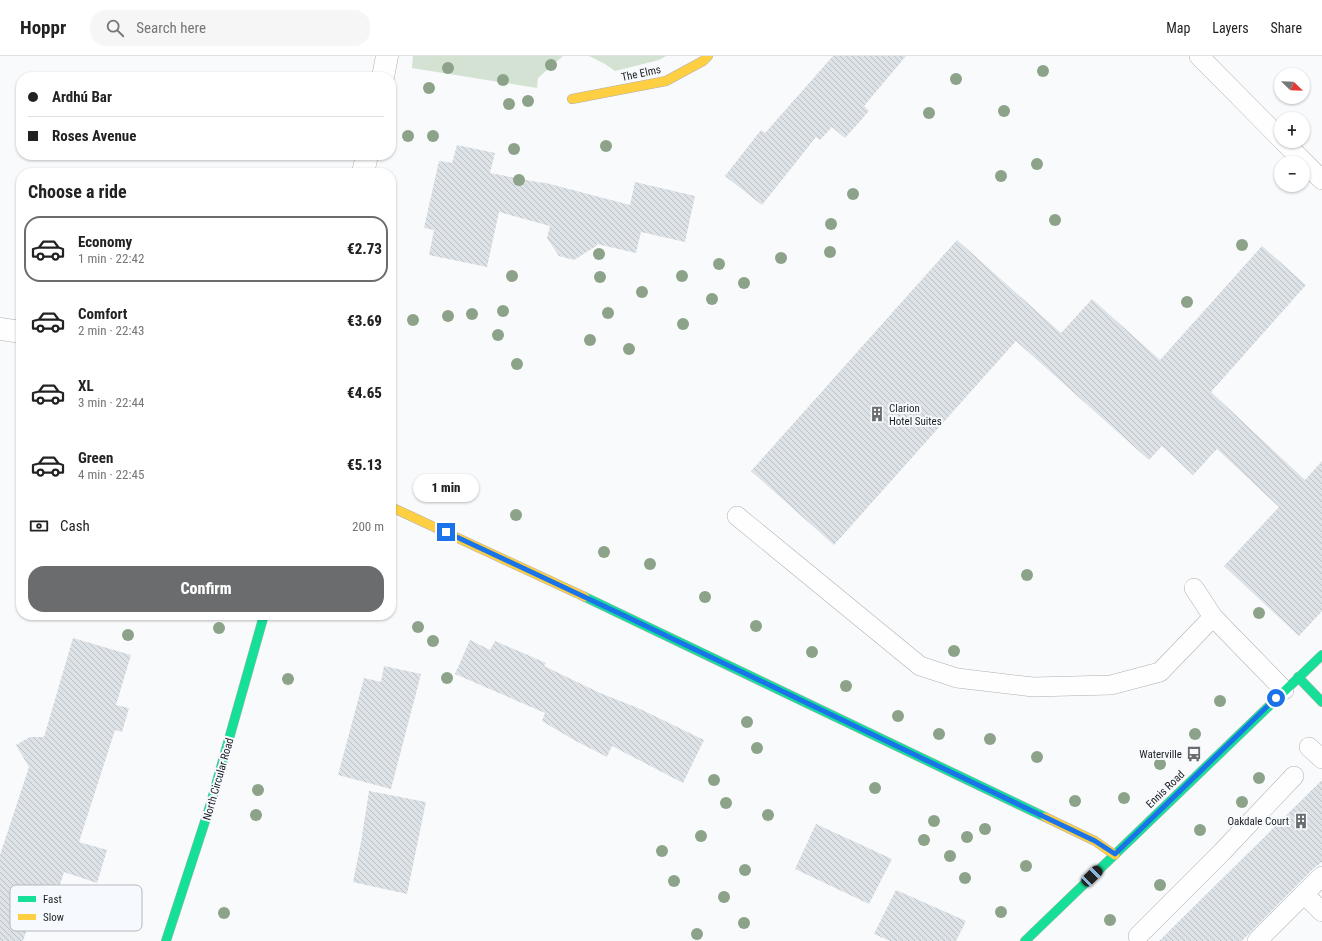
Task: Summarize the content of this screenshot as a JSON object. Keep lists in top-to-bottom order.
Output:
{
  "streets": {
    "street": ["The Elms", "North Circular Road", "Ennis Road"]
  },
  "places": {
    "building": ["Clarion Hotel Suites", "Oakdale Court"],
    "bus stop": ["Waterville"]
  },
  "legend": ["Fast", "Slow"],
  "north": "bottom right",
  "page": {
    "header": "Hoppr",
    "search": "Search here",
    "nav": ["Map", "Layers", "Share"],
    "map_buttons": ["+", "−"],
    "banner": ["Ardhú Bar", "Roses Avenue"],
    "heading": "Choose a ride",
    "list": [
      {
        "name": "Economy",
        "note": "1 min · 22:42",
        "value": "€2.73"
      },
      {
        "name": "Comfort",
        "note": "2 min · 22:43",
        "value": "€3.69"
      },
      {
        "name": "XL",
        "note": "3 min · 22:44",
        "value": "€4.65"
      },
      {
        "name": "Green",
        "note": "4 min · 22:45",
        "value": "€5.13"
      }
    ],
    "bubble": "1 min",
    "pay": ["Cash", "200 m"],
    "buttons": "Confirm"
  }
}
